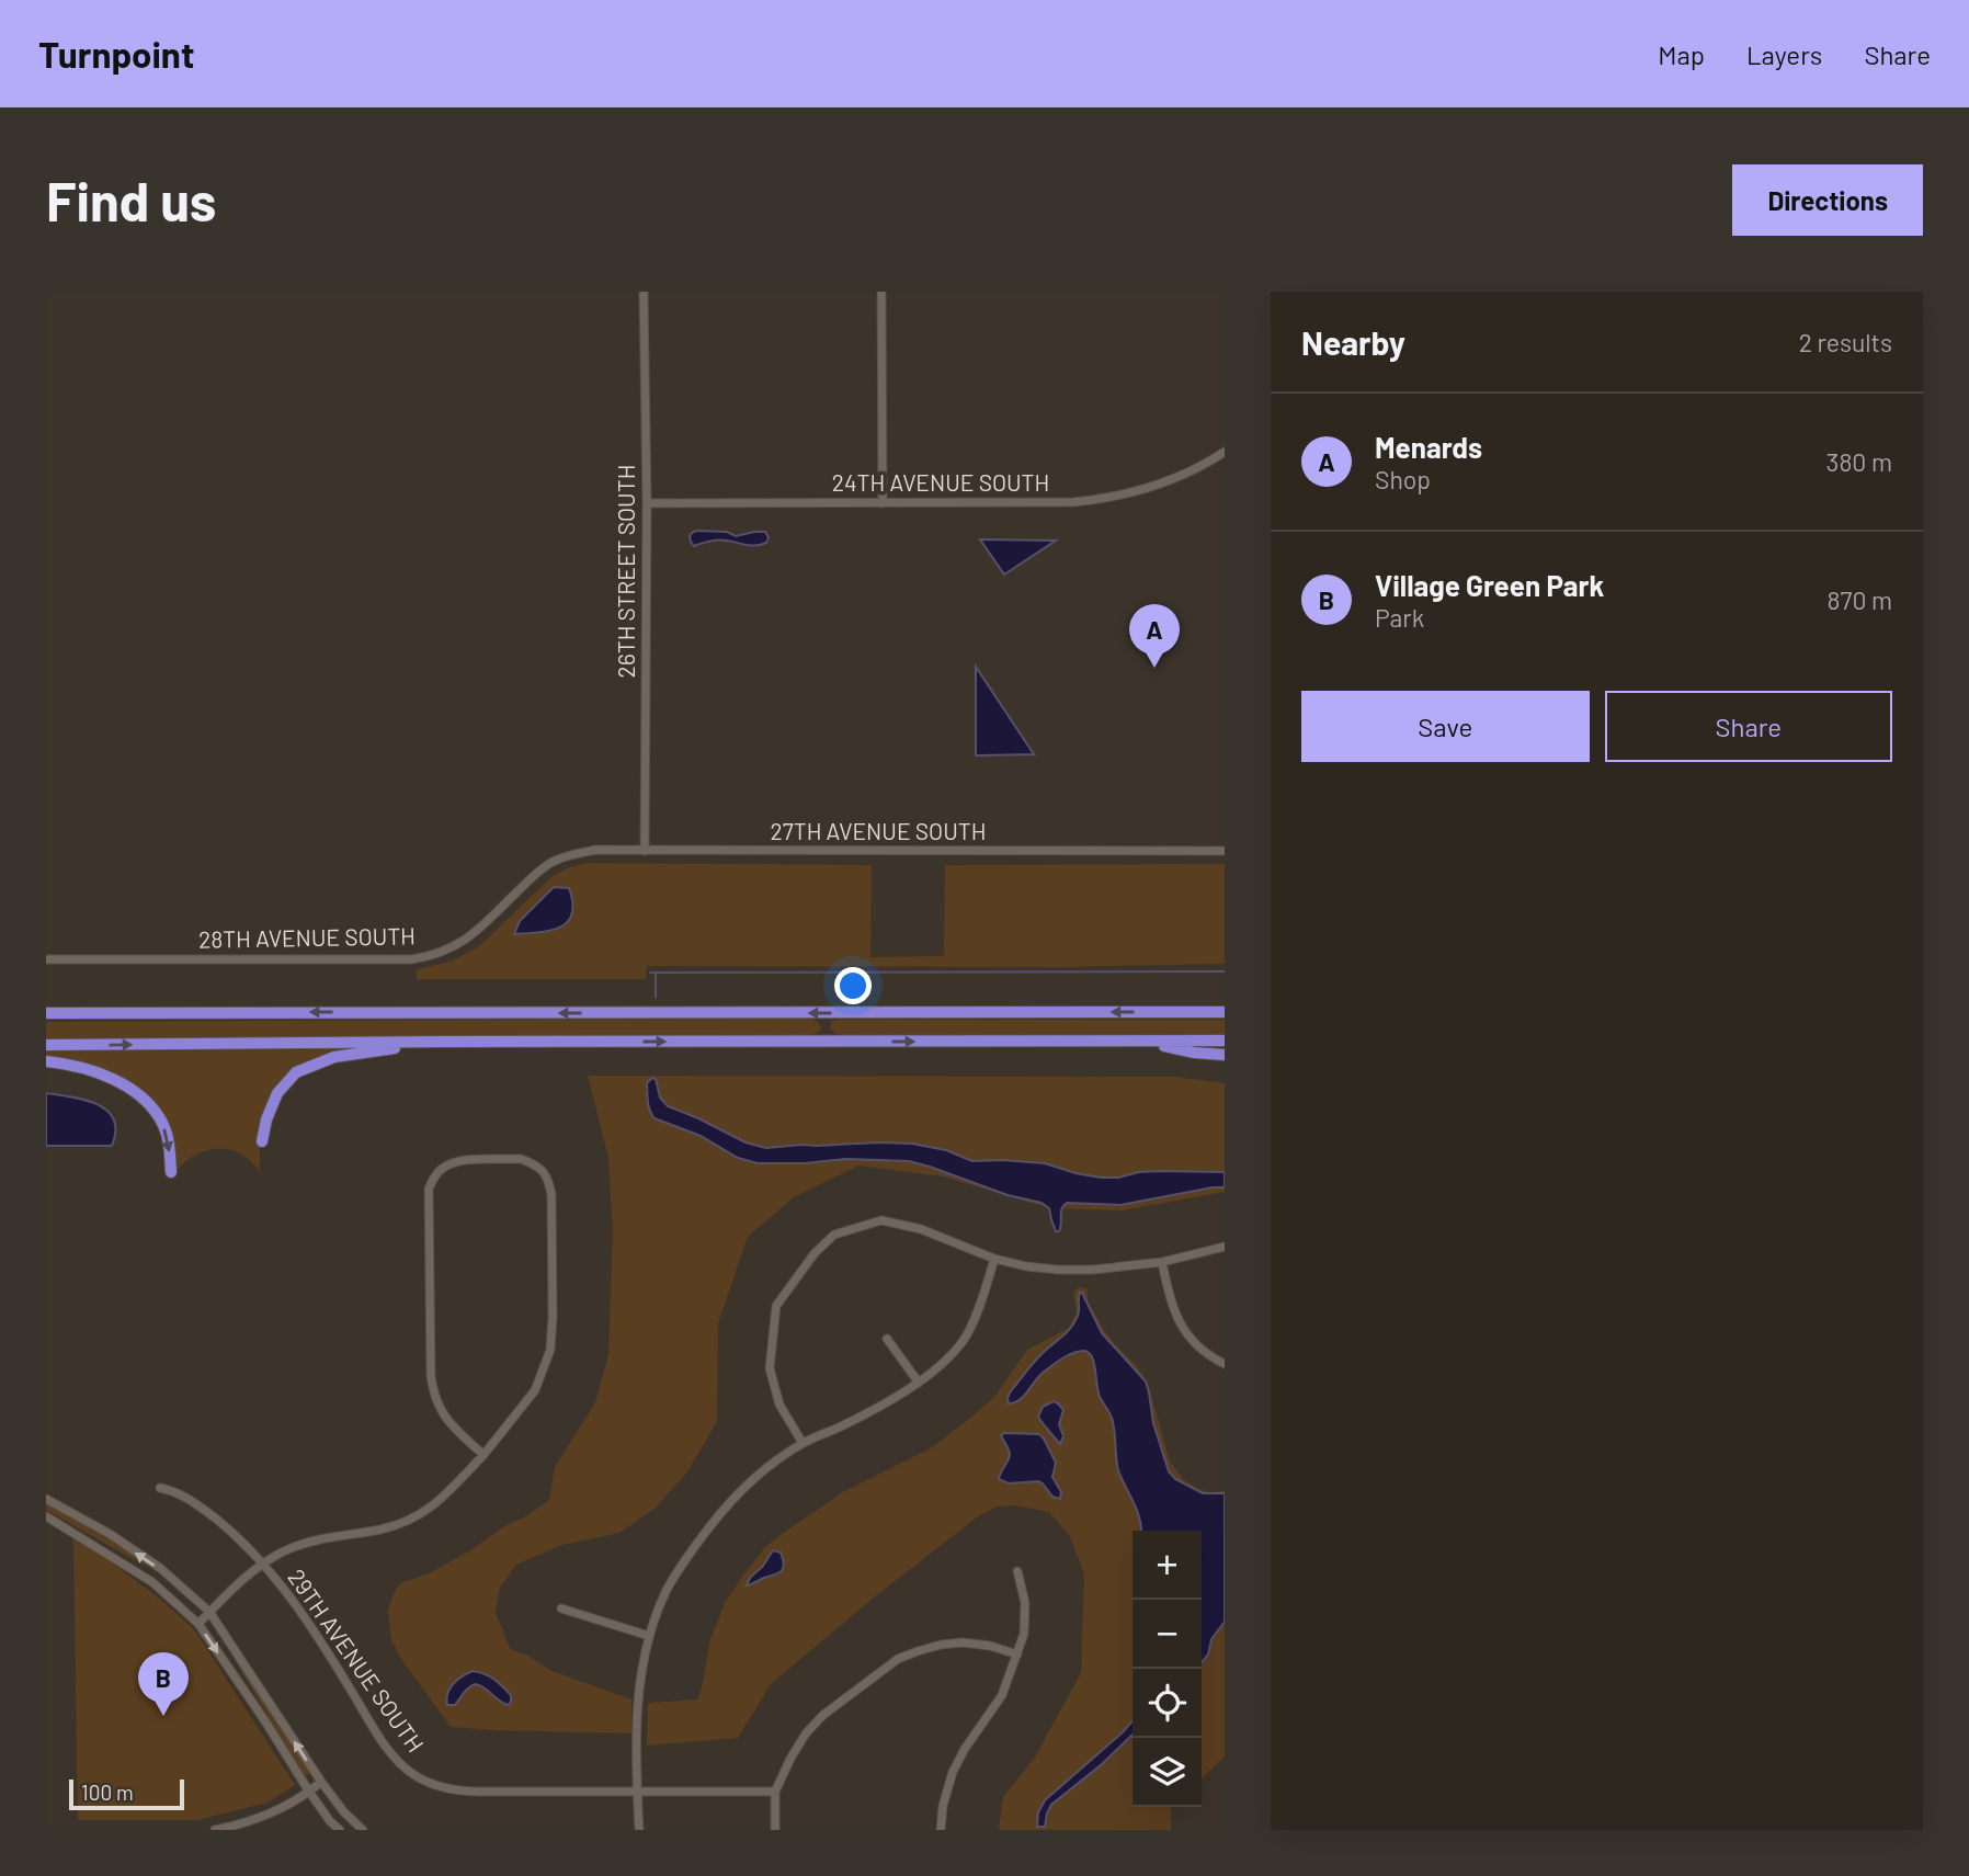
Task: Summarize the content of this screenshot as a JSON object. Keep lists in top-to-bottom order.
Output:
{
  "streets": {
    "street": [
      "24TH AVENUE SOUTH",
      "26TH STREET SOUTH",
      "27TH AVENUE SOUTH",
      "28TH AVENUE SOUTH",
      "29TH AVENUE SOUTH"
    ]
  },
  "crossings": [
    ["24TH AVENUE SOUTH", "26TH STREET SOUTH"],
    ["26TH STREET SOUTH", "27TH AVENUE SOUTH"],
    ["27TH AVENUE SOUTH", "28TH AVENUE SOUTH"]
  ],
  "scale_bar": "100 m",
  "page": {
    "header": "Turnpoint",
    "nav": ["Map", "Layers", "Share"],
    "buttons": [
      "Directions",
      ["Save", "Share"]
    ],
    "title": "Find us",
    "heading": ["Nearby", "2 results"],
    "list": [
      {
        "mark": "A",
        "name": "Menards",
        "note": "Shop",
        "value": "380 m"
      },
      {
        "mark": "B",
        "name": "Village Green Park",
        "note": "Park",
        "value": "870 m"
      }
    ],
    "pins": ["A", "B"],
    "map_buttons": ["+", "−"],
    "scale": "100 m"
  }
}
